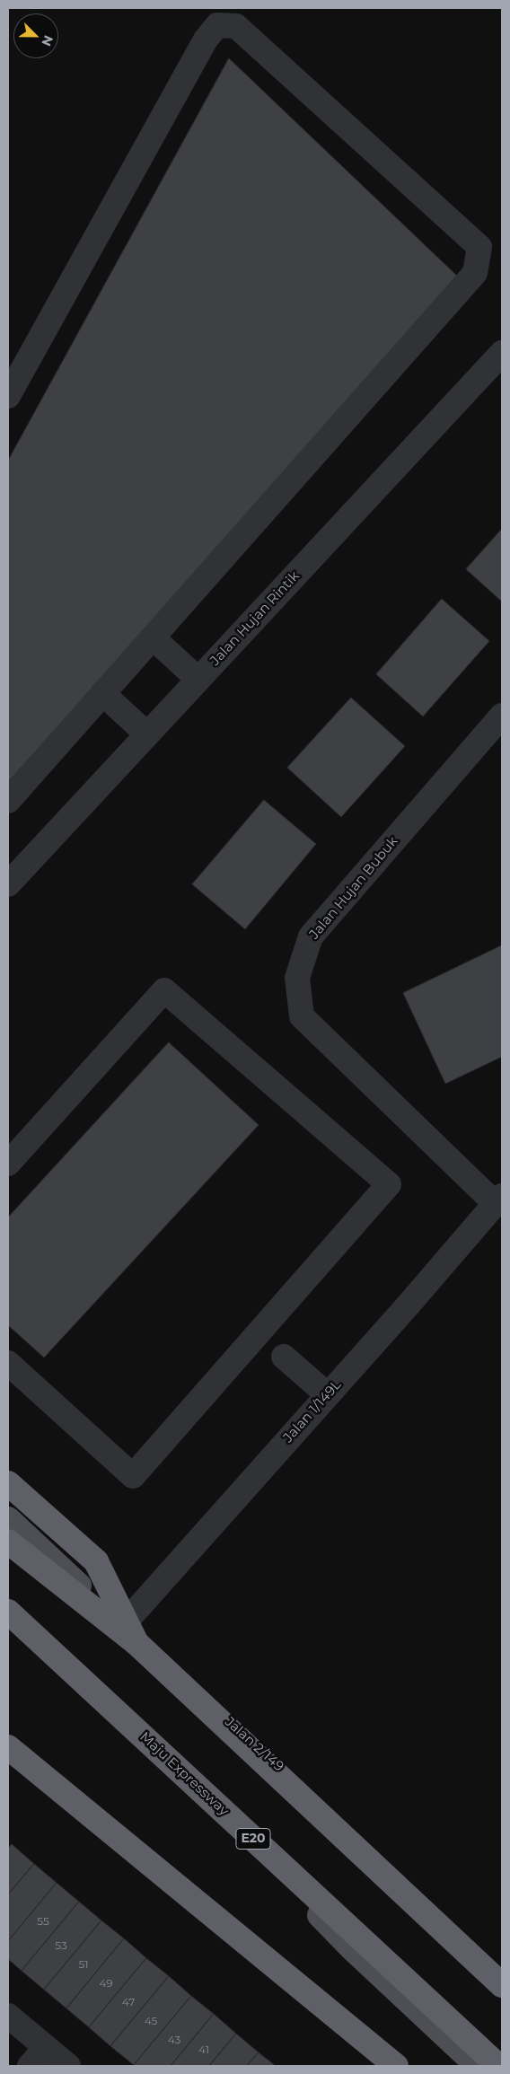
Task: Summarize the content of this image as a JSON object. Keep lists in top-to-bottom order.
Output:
{
  "streets": {
    "highway": ["Maju Expressway", "E20"],
    "main road": ["Jalan 2/149"],
    "street": ["Jalan Hujan Rintik", "Jalan Hujan Bubuk", "Jalan 1/149L"]
  },
  "crossings": [
    ["Jalan Hujan Bubuk", "Jalan 1/149L"],
    ["Jalan 1/149L", "Jalan 2/149"]
  ],
  "house_numbers": [
    "55",
    "53",
    "51",
    "49",
    "47",
    "45",
    "43",
    "41"
  ],
  "north": "bottom right"
}
